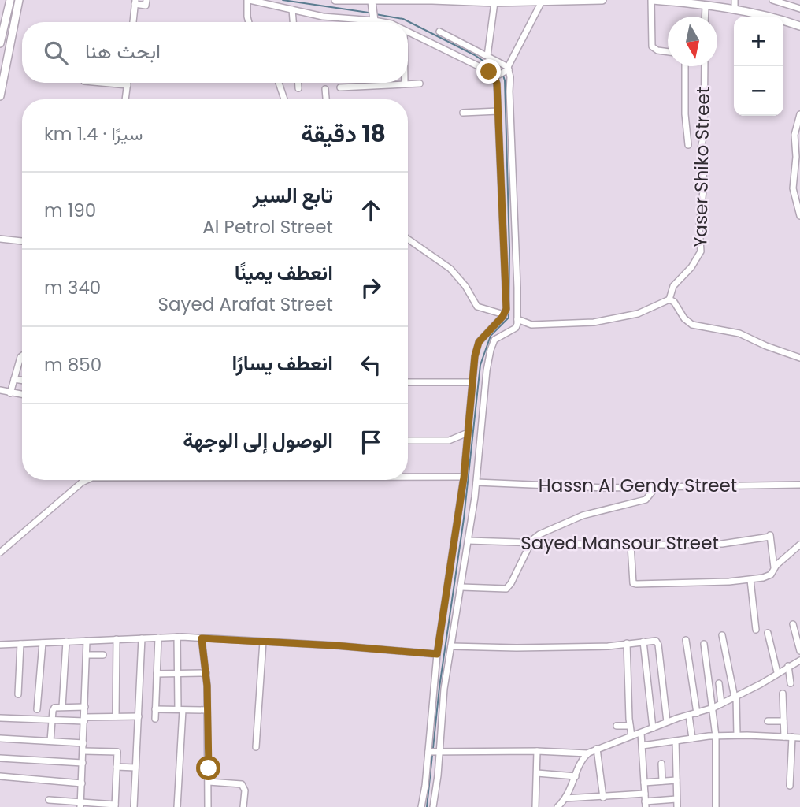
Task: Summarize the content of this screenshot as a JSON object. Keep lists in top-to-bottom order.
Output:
{
  "streets": {
    "street": ["Yaser Shiko Street", "Hassn Al Gendy Street", "Sayed Mansour Street"]
  },
  "north": "bottom",
  "page": {
    "map_buttons": ["+", "−"],
    "search": "ابحث هنا",
    "heading": ["18 دقيقة", "سيرًا · 1.4 km"],
    "list": [
      ["تابع السير", "Al Petrol Street", "190 m"],
      ["انعطف يمينًا", "Sayed Arafat Street", "340 m"],
      ["انعطف يسارًا", "850 m"],
      "الوصول إلى الوجهة"
    ]
  }
}
